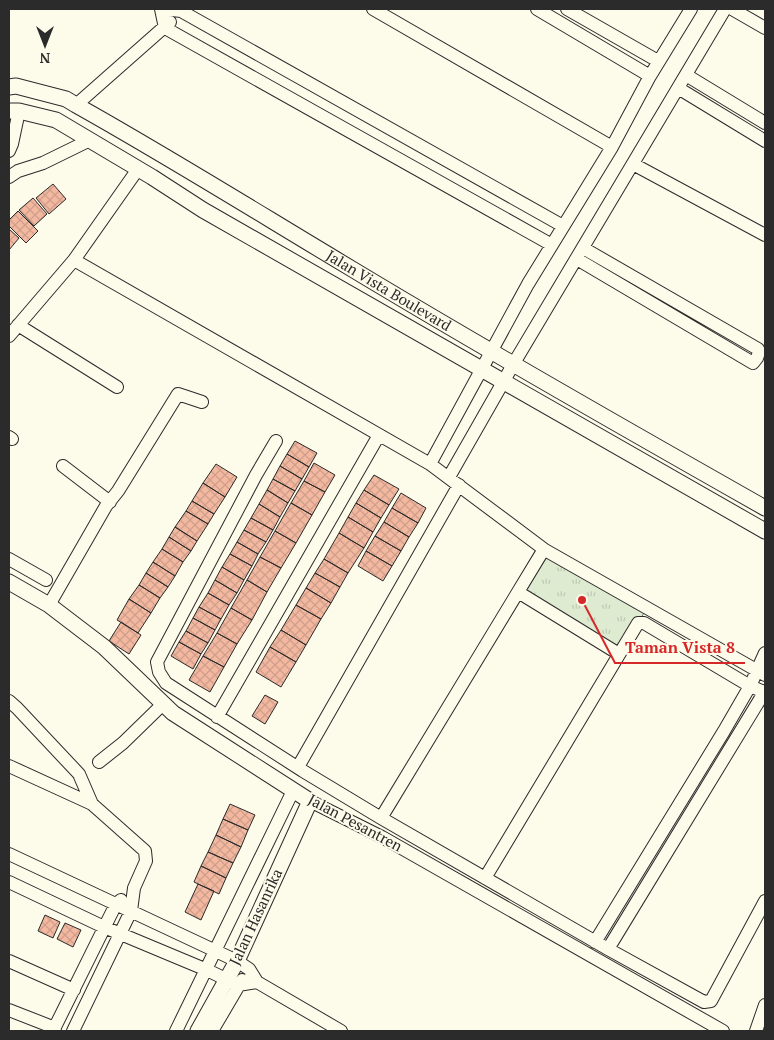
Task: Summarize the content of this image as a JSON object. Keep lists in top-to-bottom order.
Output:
{
  "streets": {
    "street": ["Jalan Vista Boulevard", "Jalan Pesantren", "Jalan Hasanrika"]
  },
  "crossings": [
    ["Jalan Pesantren", "Jalan Hasanrika"]
  ],
  "places": ["Taman Vista 8"],
  "north": "bottom"
}
